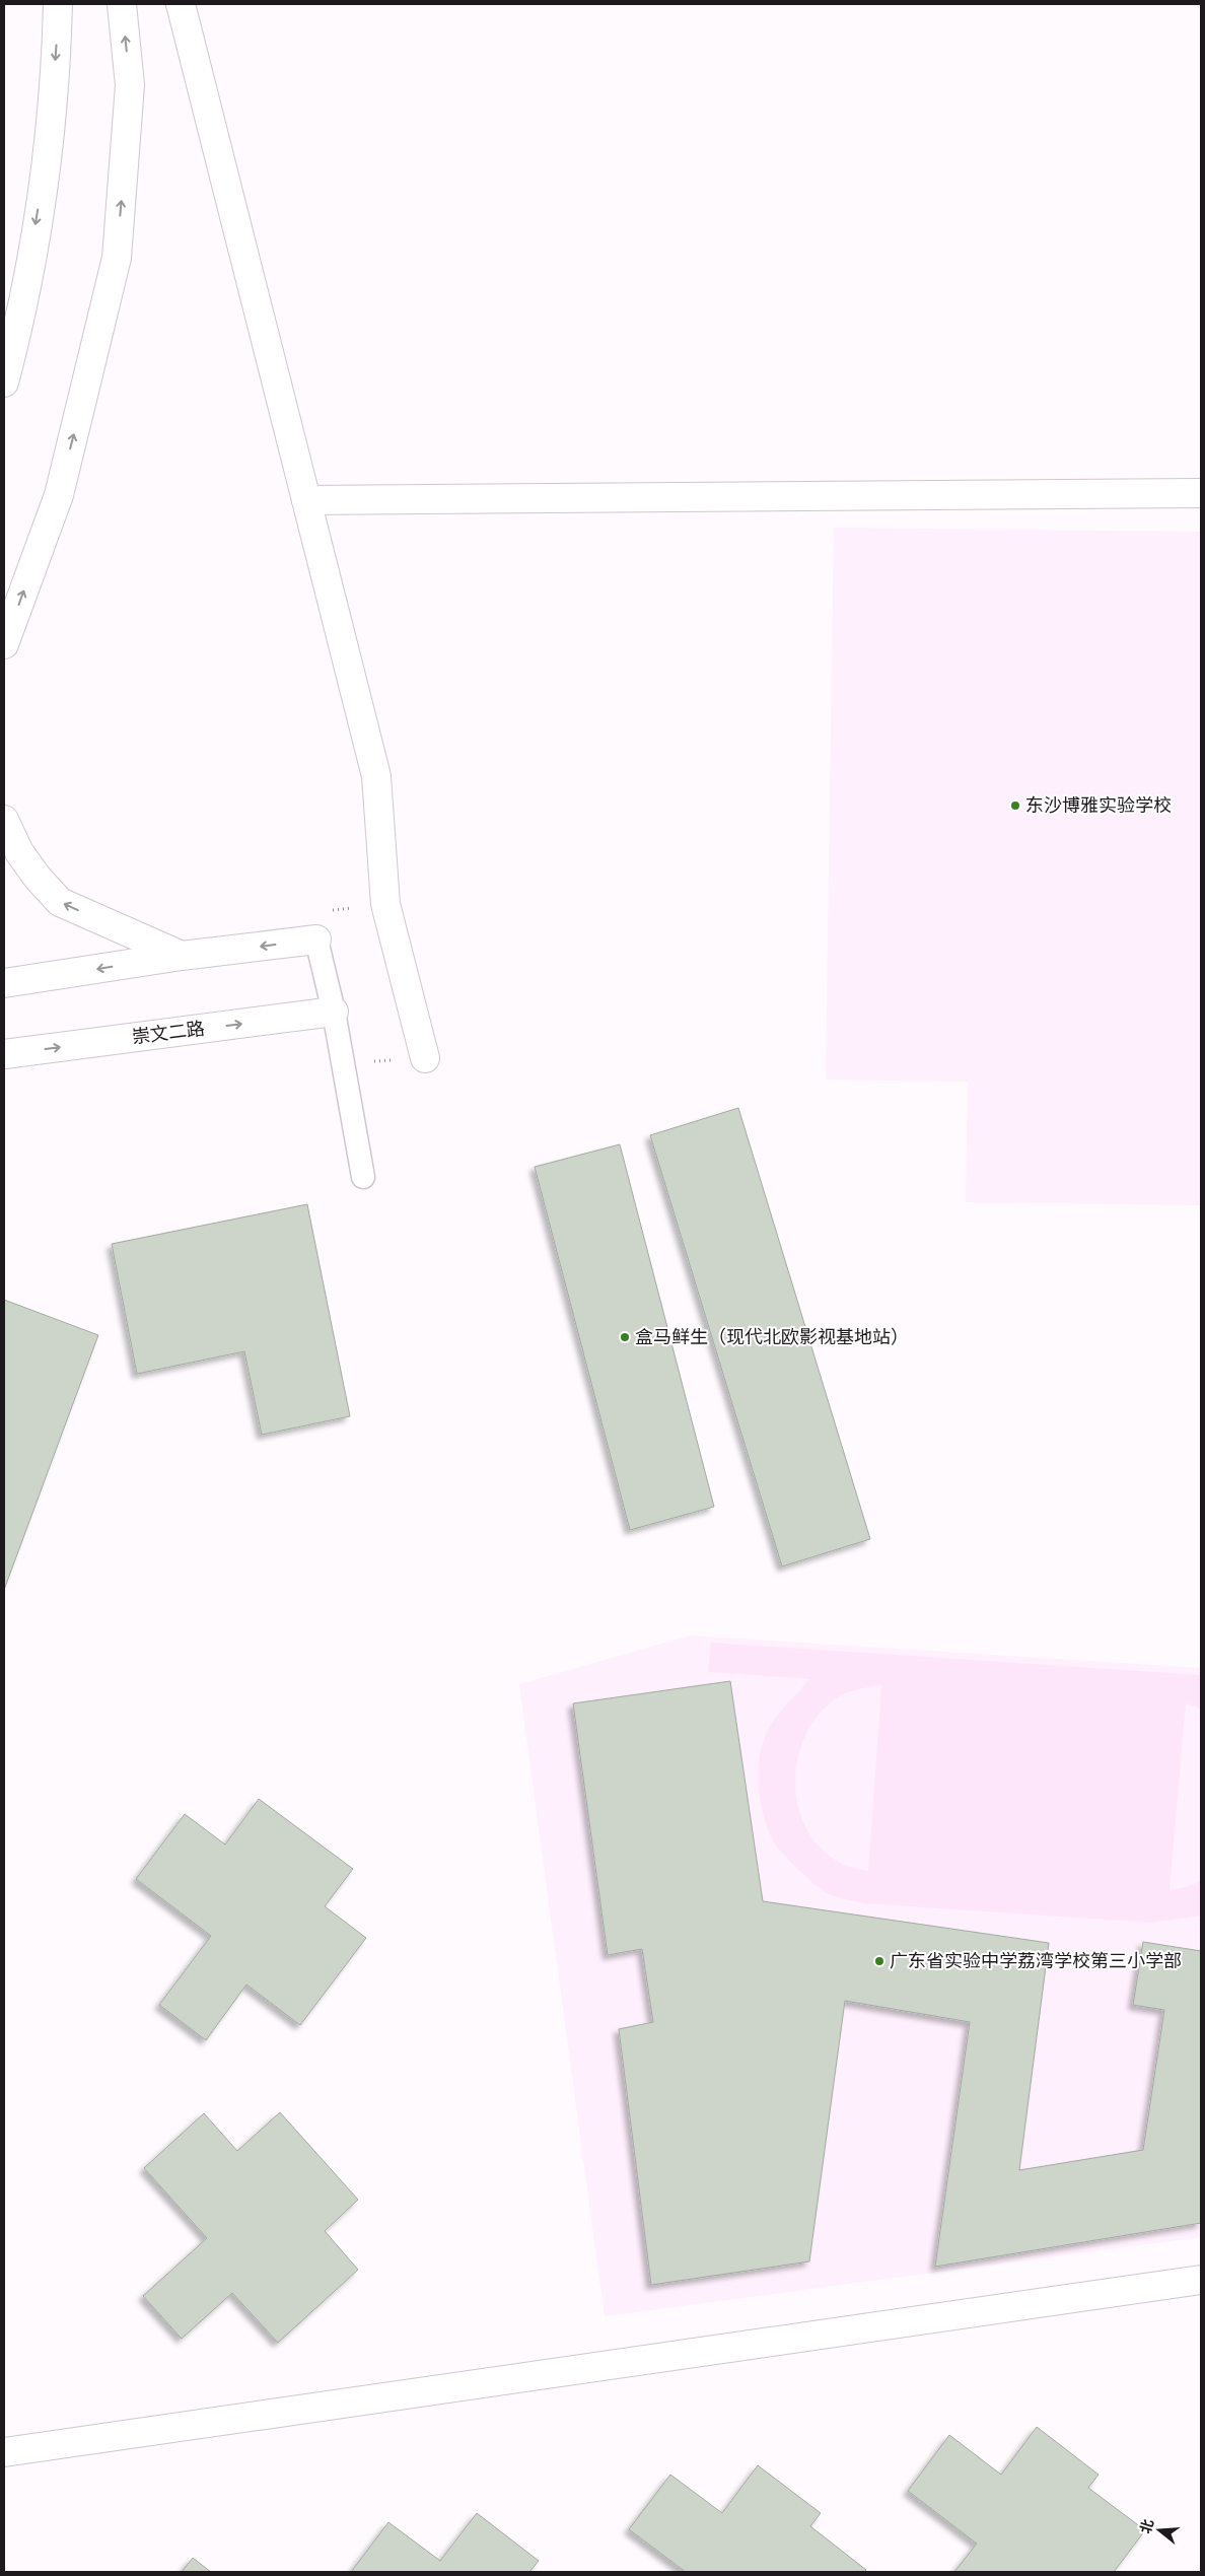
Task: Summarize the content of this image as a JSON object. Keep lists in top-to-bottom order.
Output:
{
  "streets": {
    "street": ["崇文二路"]
  },
  "places": ["东沙博雅实验学校", "盒马鲜生（现代北欧影视基地站）", "广东省实验中学荔湾学校第三小学部"],
  "north": "left"
}
